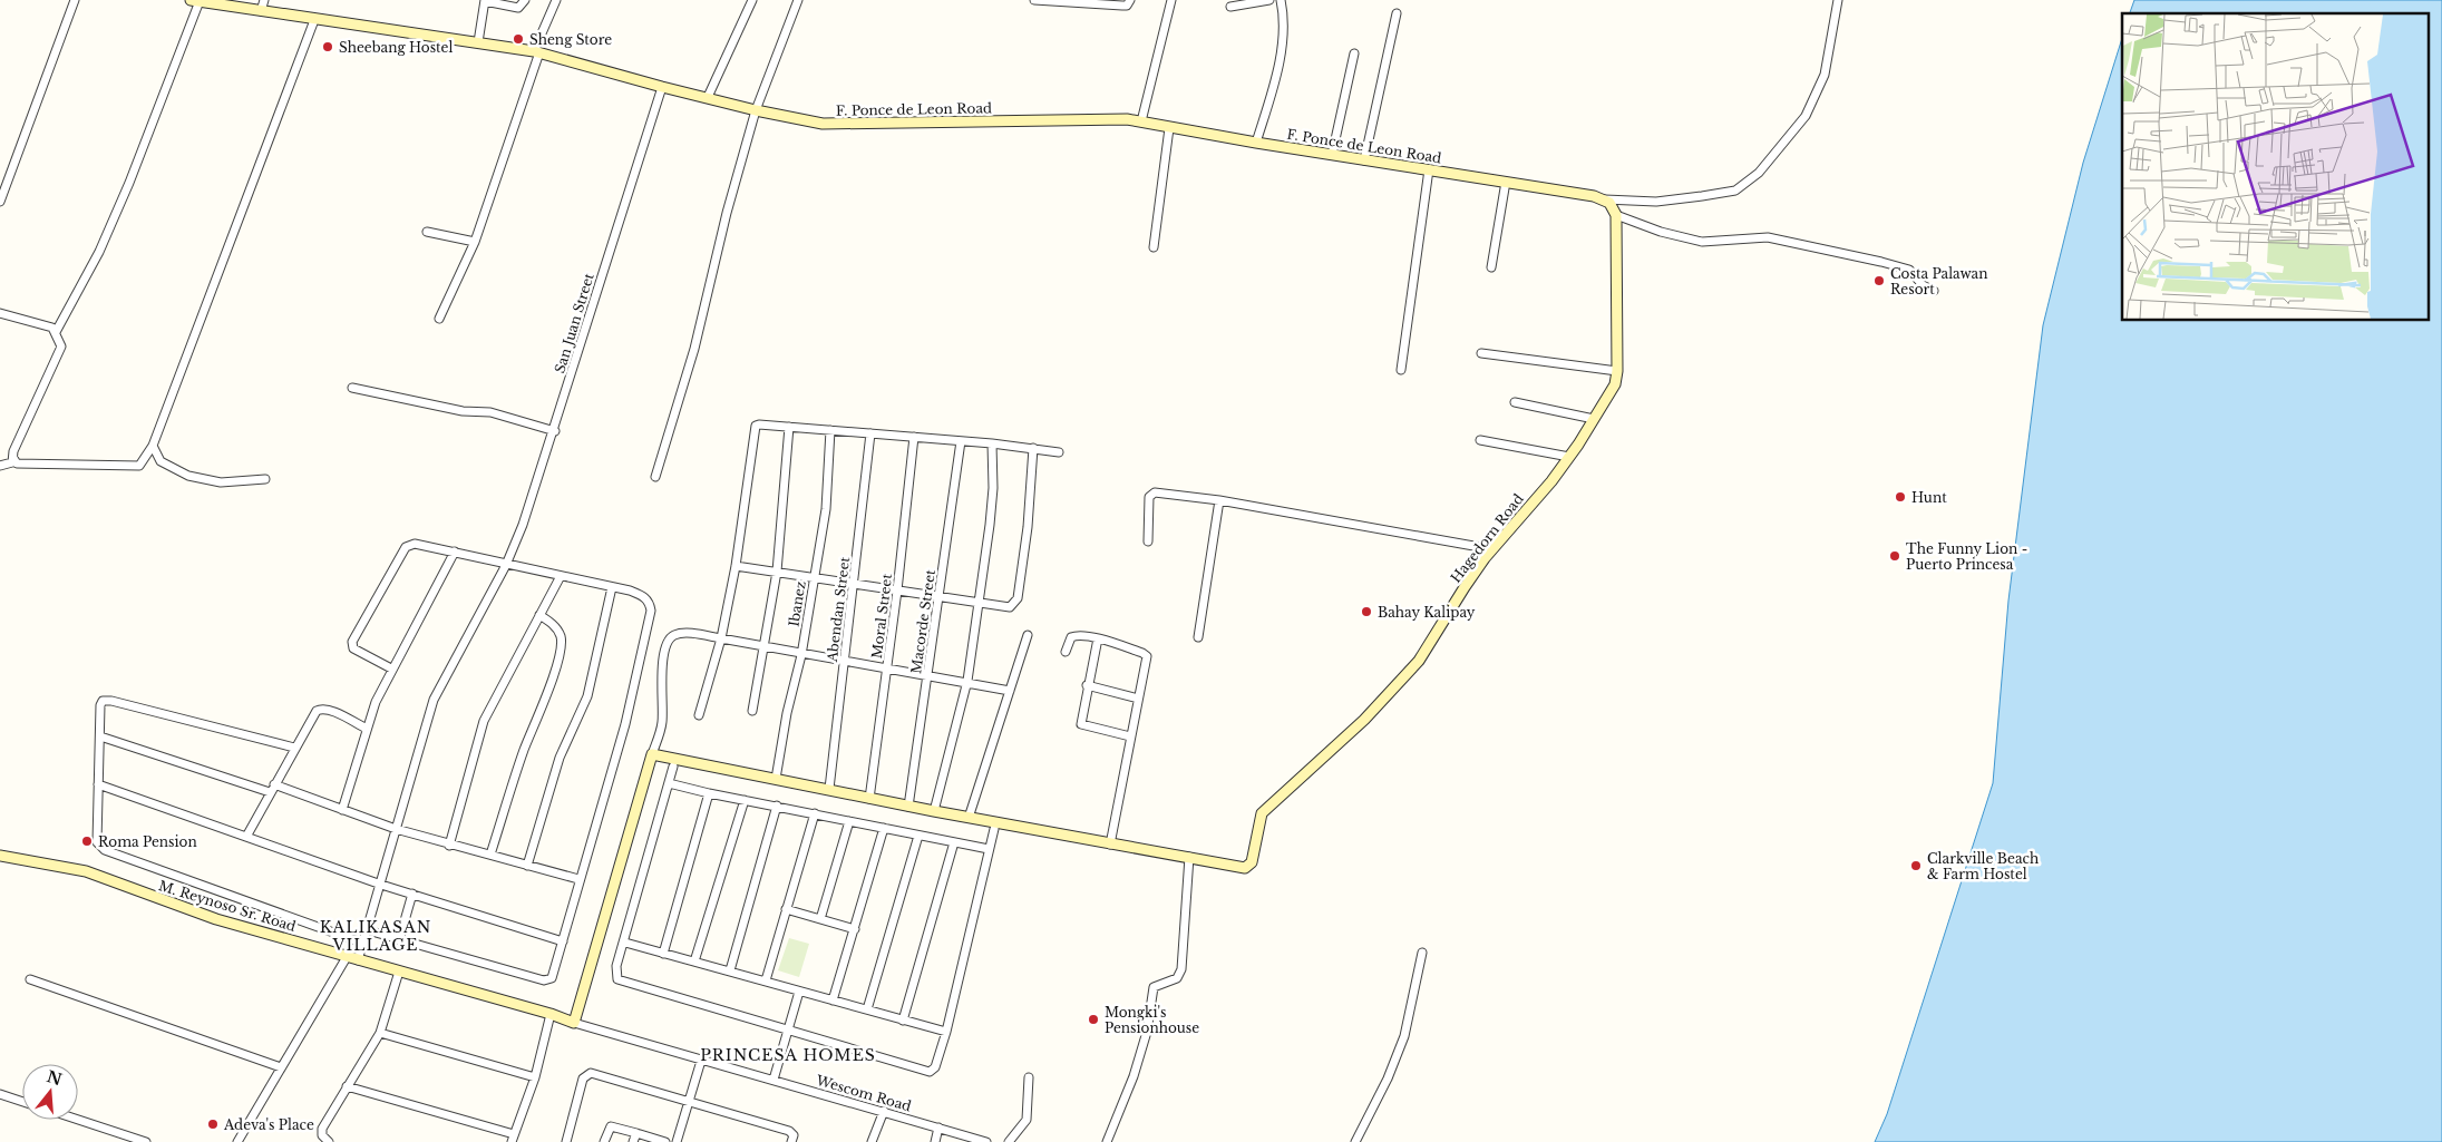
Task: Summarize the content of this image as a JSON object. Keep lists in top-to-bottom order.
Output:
{
  "streets": {
    "street": [
      "F. Ponce de Leon Road",
      "San Juan Street",
      "Hagedorn Road",
      "Ibanez",
      "Abendan Street",
      "Moral Street",
      "Macorde Street",
      "M. Reynoso Sr. Road",
      "Wescom Road"
    ]
  },
  "crossings": [
    ["F. Ponce de Leon Road", "San Juan Street"],
    ["F. Ponce de Leon Road", "Hagedorn Road"],
    ["San Juan Street", "M. Reynoso Sr. Road"],
    ["M. Reynoso Sr. Road", "Wescom Road"]
  ],
  "districts": ["KALIKASAN VILLAGE", "PRINCESA HOMES"],
  "places": [
    "Sheng Store",
    "Sheebang Hostel",
    "Costa Palawan Resort",
    "Hunt",
    "The Funny Lion - Puerto Princesa",
    "Bahay Kalipay",
    "Roma Pension",
    "Clarkville Beach & Farm Hostel",
    "Mongki's Pensionhouse",
    "Adeva's Place"
  ],
  "north": "top"
}
